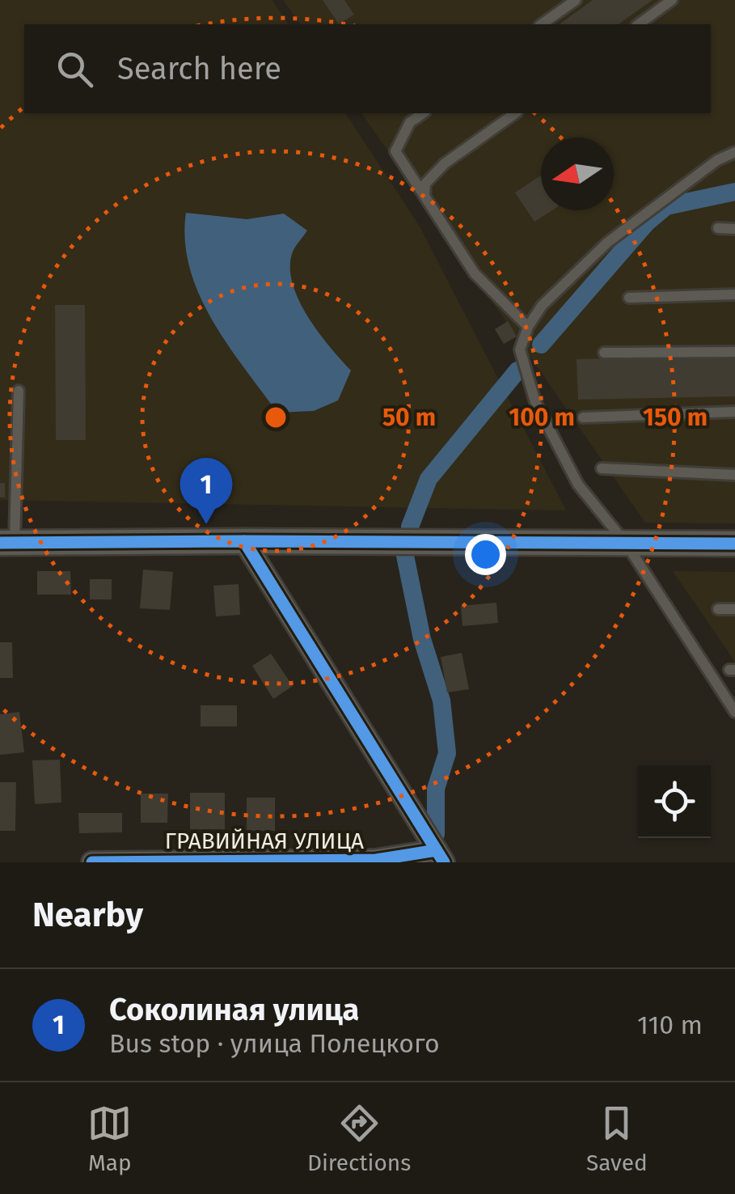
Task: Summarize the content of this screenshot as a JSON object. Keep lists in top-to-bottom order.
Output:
{
  "streets": {
    "street": ["ГРАВИЙНАЯ УЛИЦА"]
  },
  "north": "left",
  "page": {
    "search": "Search here",
    "pins": "1",
    "heading": "Nearby",
    "list": [
      {
        "mark": "1",
        "name": "Соколиная улица",
        "note": "Bus stop · улица Полецкого",
        "value": "110 m"
      }
    ],
    "nav": ["Map", "Directions", "Saved"]
  },
  "rings": ["50 m", "100 m", "150 m"]
}
